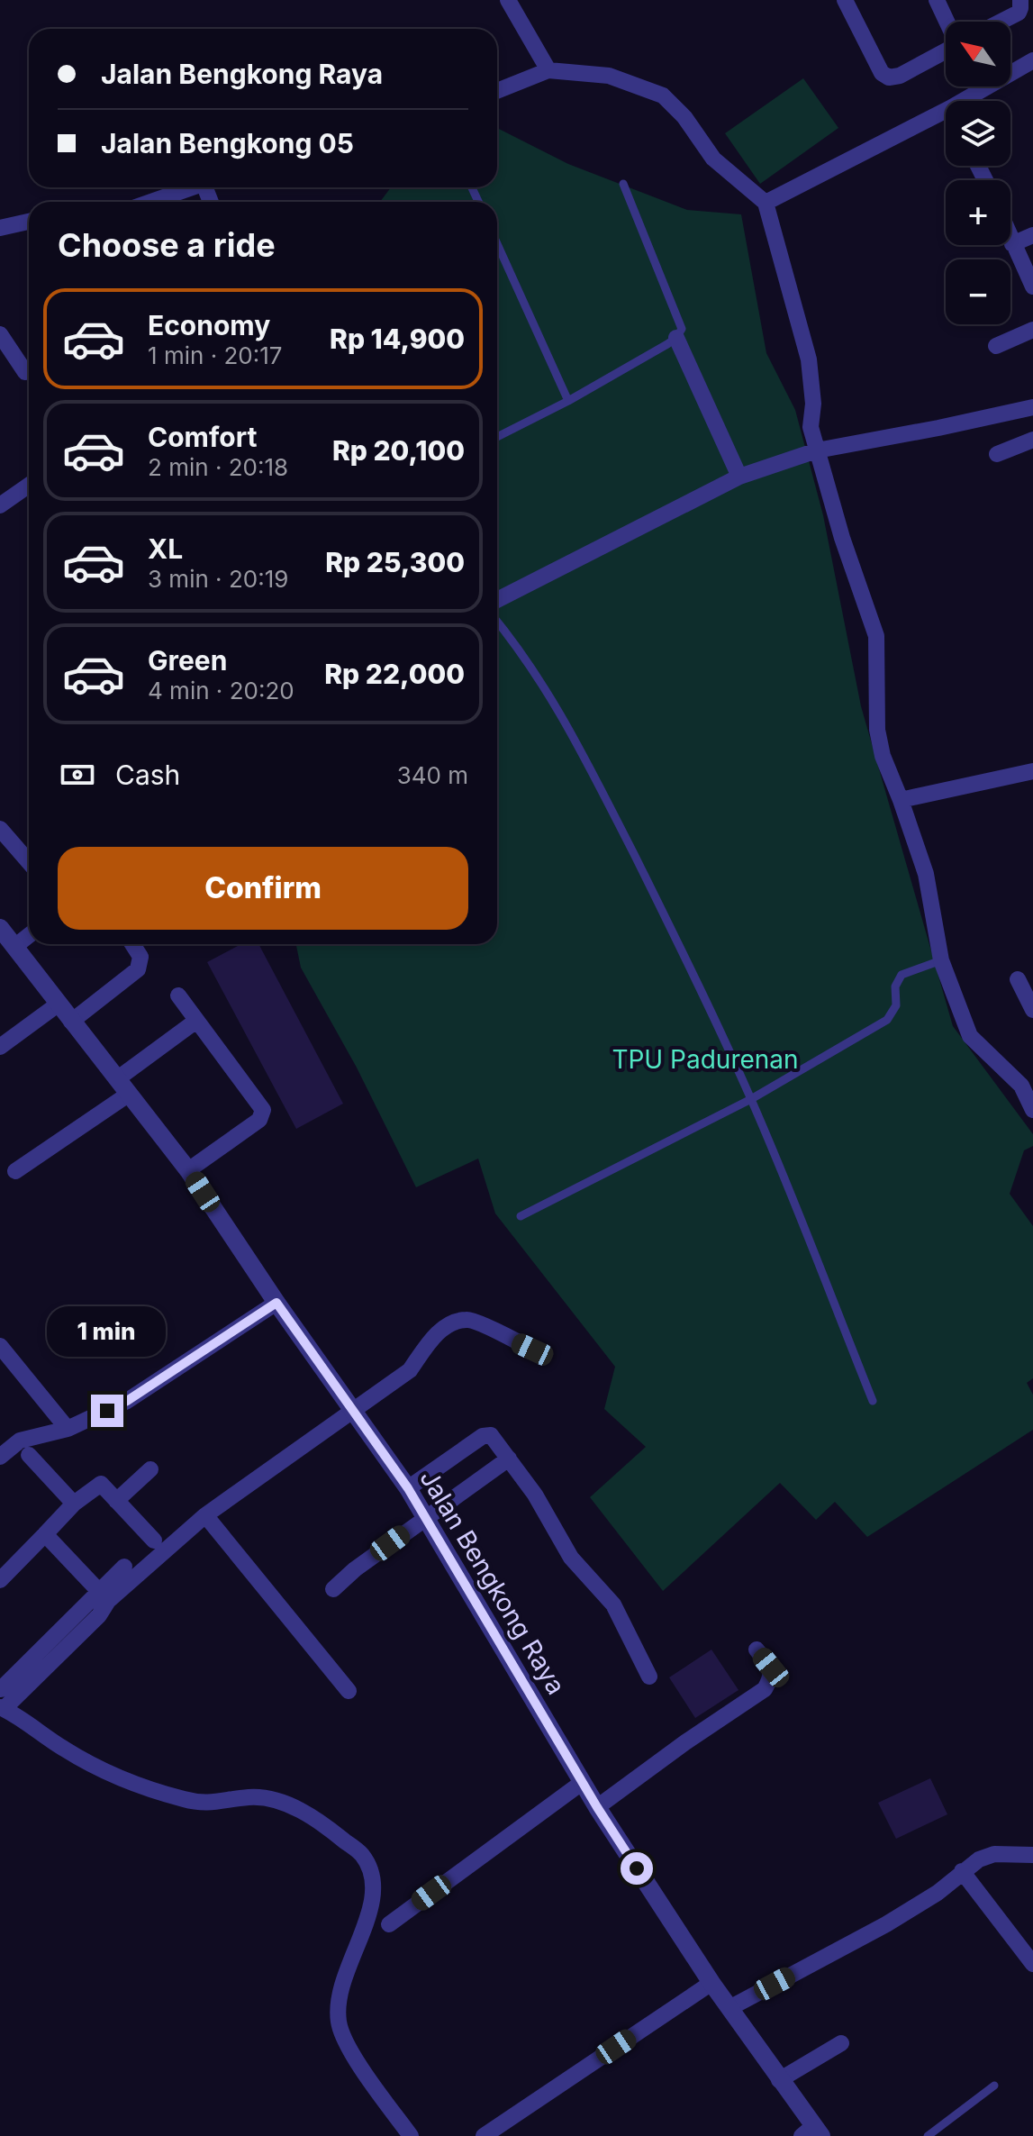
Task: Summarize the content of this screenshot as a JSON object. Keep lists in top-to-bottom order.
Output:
{
  "streets": {
    "street": ["Jalan Bengkong Raya"]
  },
  "parks": ["TPU Padurenan"],
  "north": "top left",
  "page": {
    "map_buttons": ["+", "−"],
    "banner": ["Jalan Bengkong Raya", "Jalan Bengkong 05"],
    "heading": "Choose a ride",
    "list": [
      {
        "name": "Economy",
        "note": "1 min · 20:17",
        "value": "Rp 14,900"
      },
      {
        "name": "Comfort",
        "note": "2 min · 20:18",
        "value": "Rp 20,100"
      },
      {
        "name": "XL",
        "note": "3 min · 20:19",
        "value": "Rp 25,300"
      },
      {
        "name": "Green",
        "note": "4 min · 20:20",
        "value": "Rp 22,000"
      }
    ],
    "pay": ["Cash", "340 m"],
    "buttons": "Confirm",
    "bubble": "1 min"
  }
}
